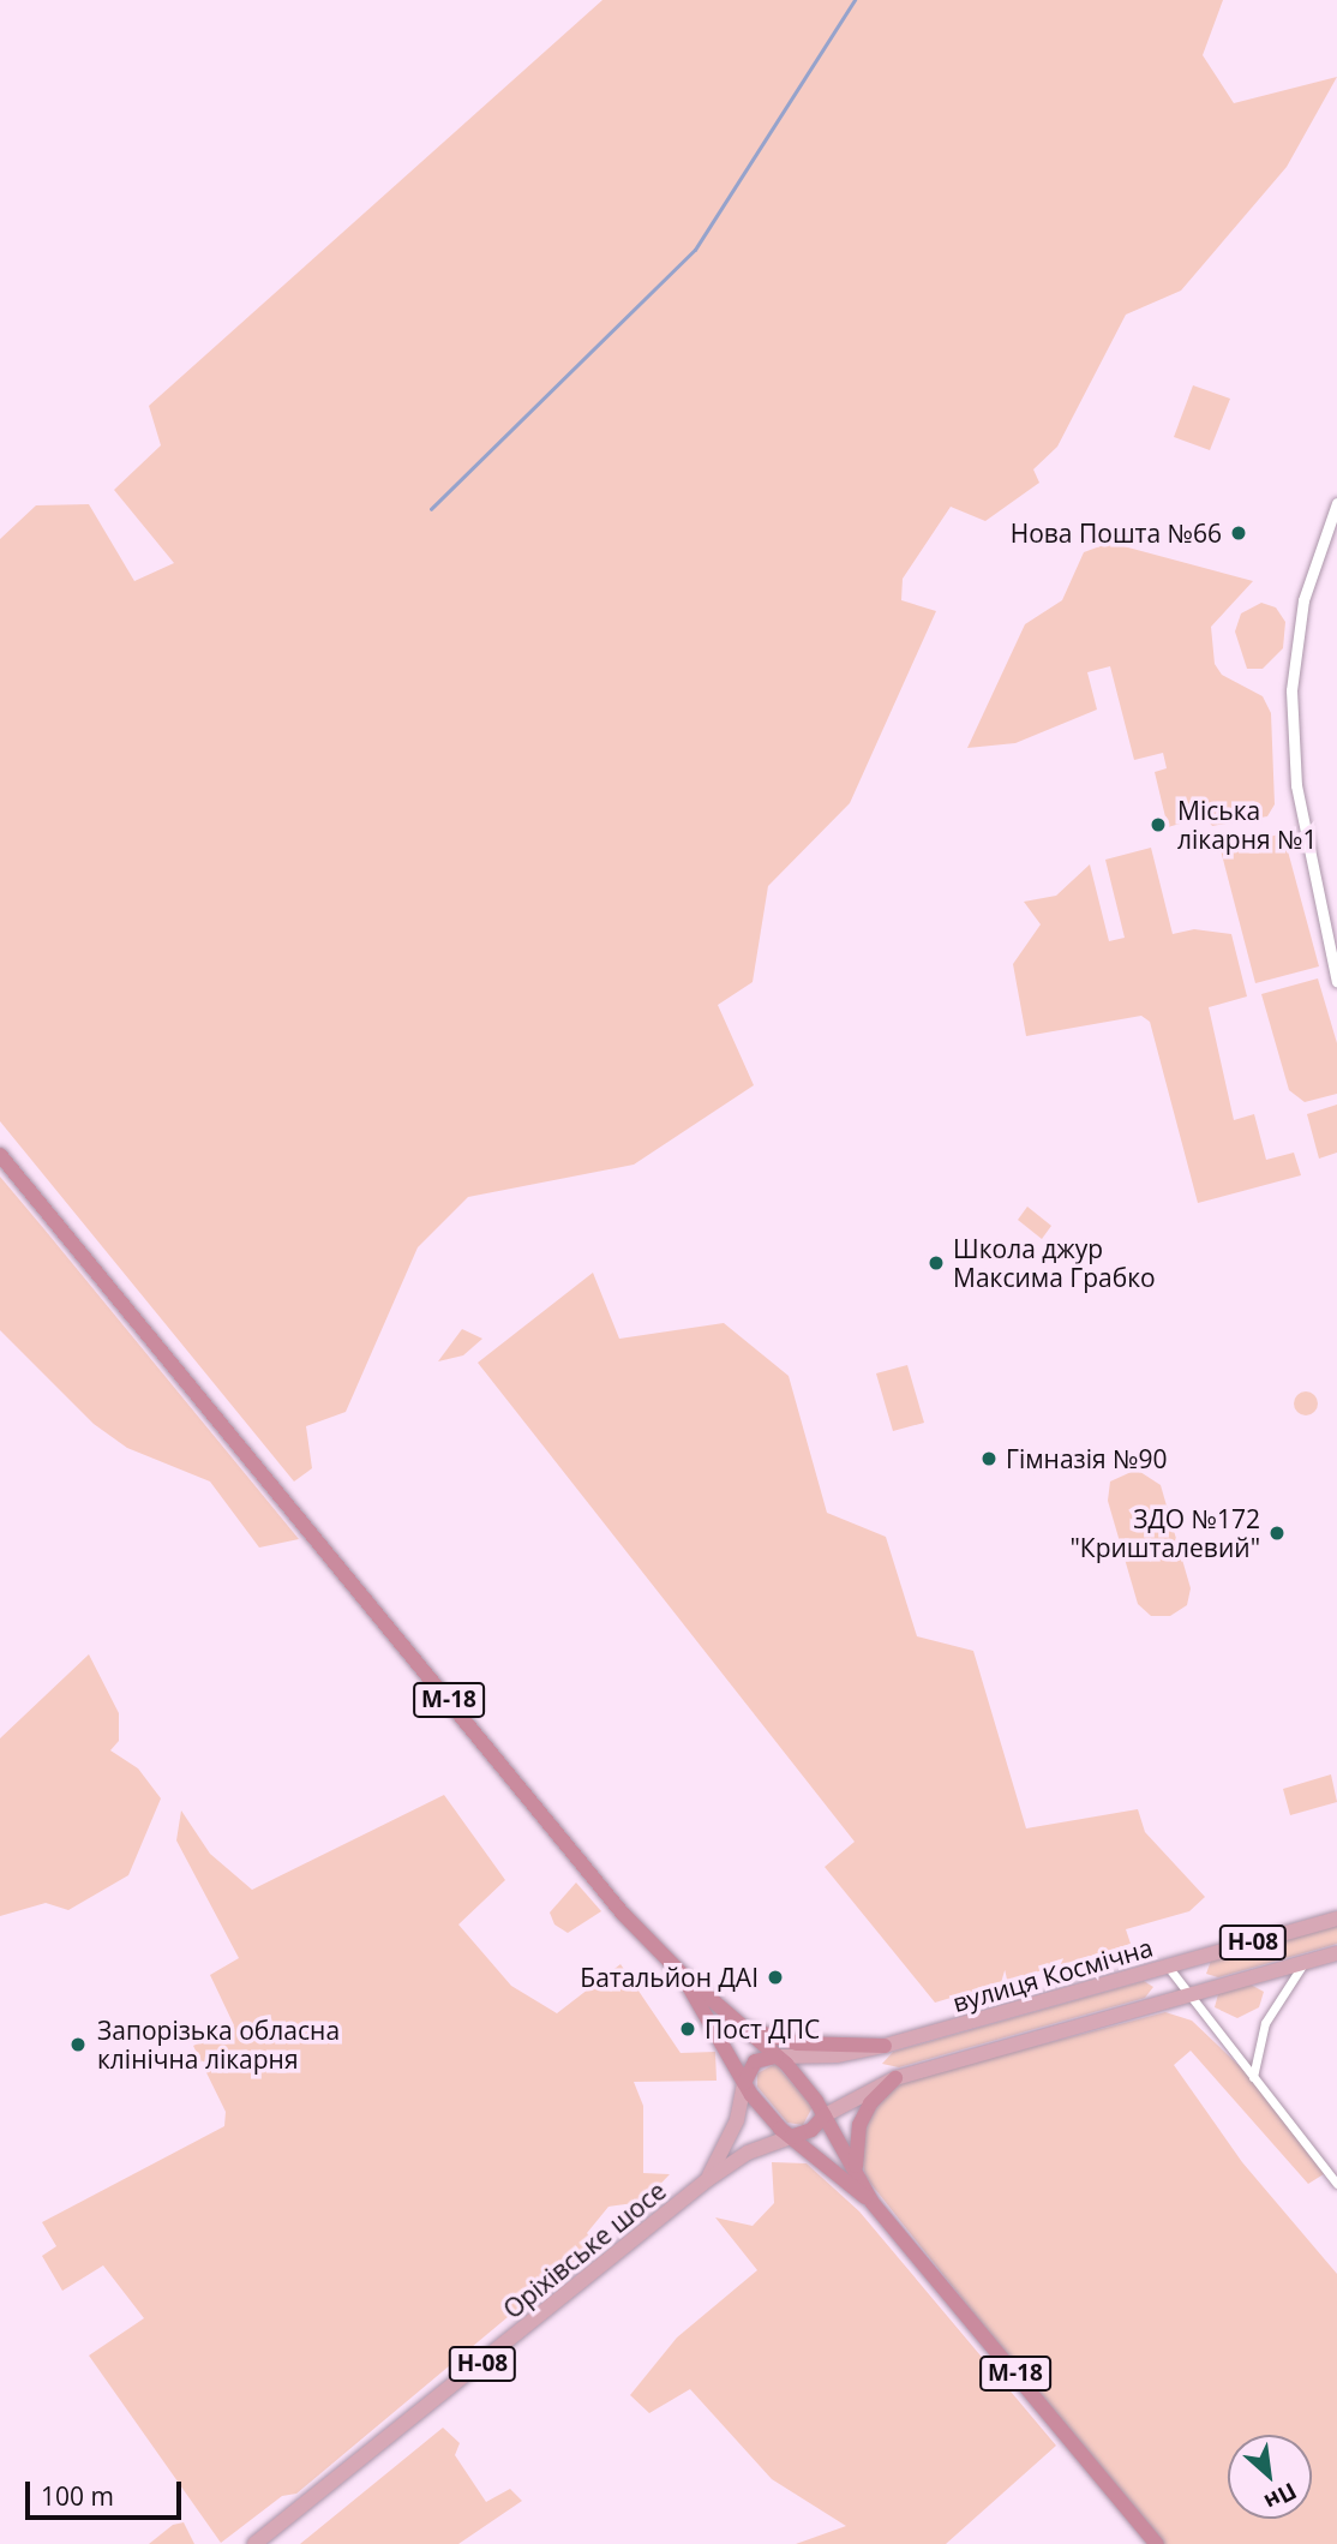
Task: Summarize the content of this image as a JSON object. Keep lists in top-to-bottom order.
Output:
{
  "streets": {
    "highway": ["М-18", "Н-08"],
    "main road": ["вулиця Космічна", "Оріхівське шосе"]
  },
  "crossings": [
    ["М-18", "Н-08"],
    ["М-18", "вулиця Космічна"],
    ["М-18", "Оріхівське шосе"],
    ["Н-08", "Оріхівське шосе"]
  ],
  "places": [
    "Нова Пошта №66",
    "Міська лікарня №1",
    "Школа джур Максима Грабко",
    "Гімназія №90",
    "ЗДО №172 \"Кришталевий\"",
    "Батальйон ДАI",
    "Пост ДПС",
    "Запорізька обласна клінічна лікарня"
  ],
  "scale_bar": "100 m",
  "north": "bottom right"
}
